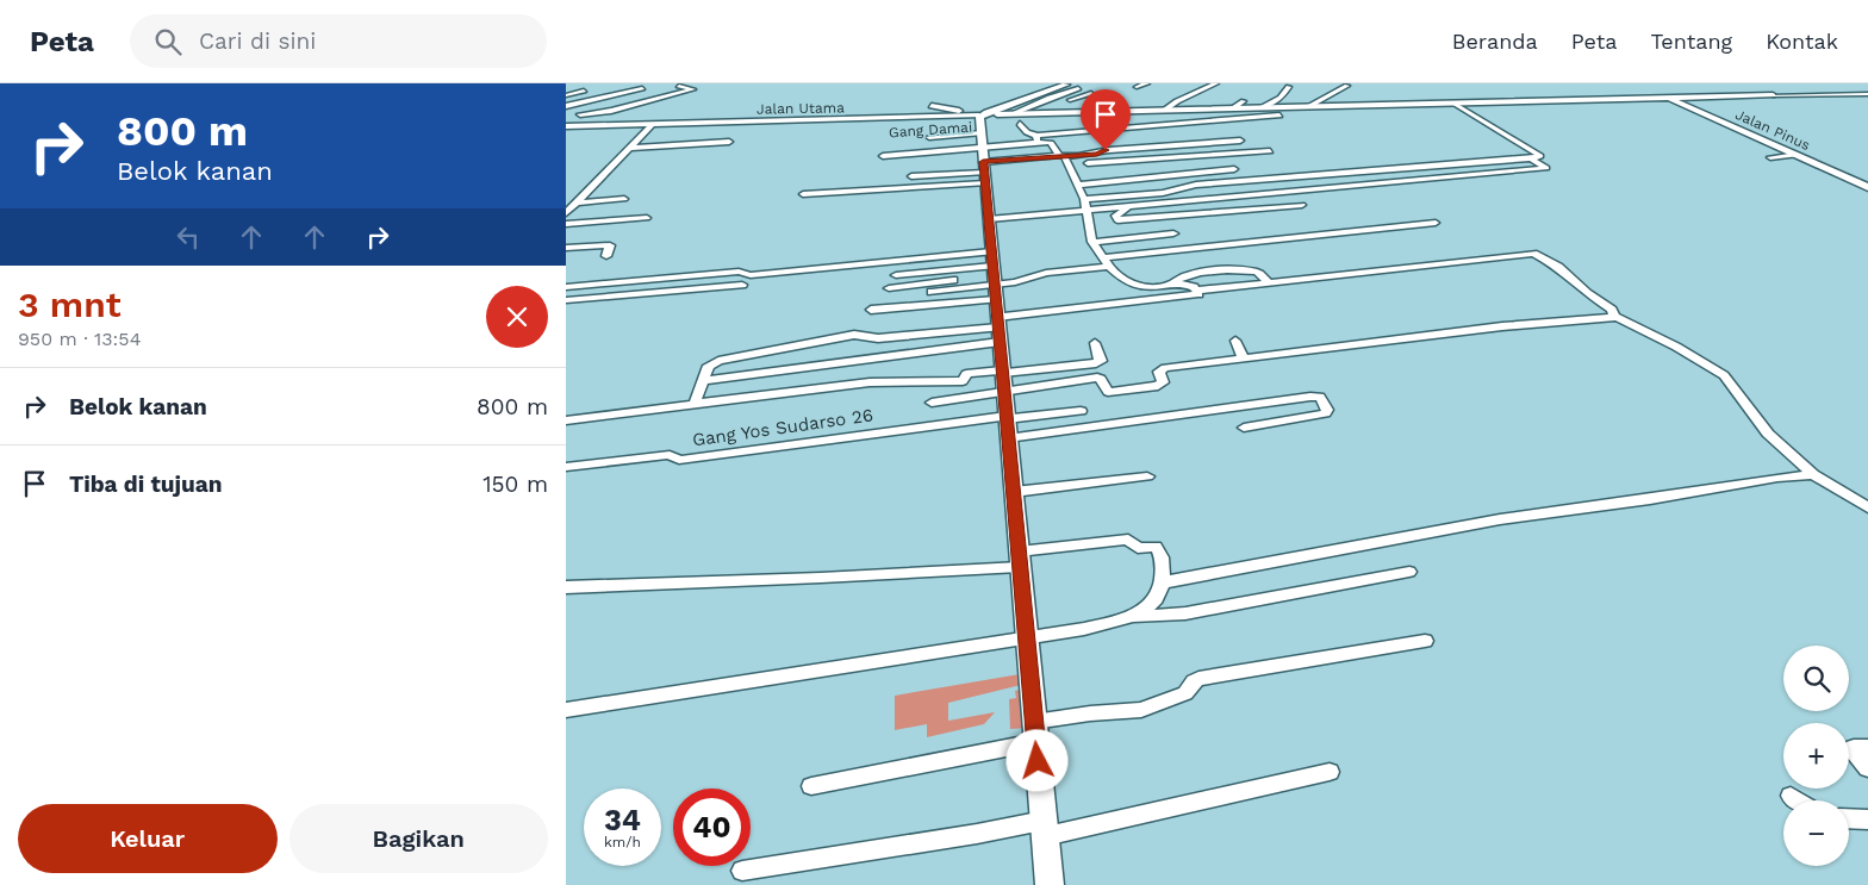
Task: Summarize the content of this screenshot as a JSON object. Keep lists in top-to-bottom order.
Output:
{
  "streets": {
    "street": ["Jalan Utama", "Jalan Pinus", "Gang Yos Sudarso 26"]
  },
  "page": {
    "header": "Peta",
    "search": "Cari di sini",
    "nav": [
      "Beranda",
      "Peta",
      "Tentang",
      "Kontak"
    ],
    "turn": ["800 m", "Belok kanan"],
    "heading": ["3 mnt", "950 m · 13:54"],
    "list": [
      {
        "name": "Belok kanan",
        "value": "800 m"
      },
      {
        "name": "Tiba di tujuan",
        "value": "150 m"
      }
    ],
    "map_buttons": ["+", "−"],
    "speed": "34 km/h",
    "limit": "40",
    "buttons": ["Keluar", "Bagikan"]
  }
}
